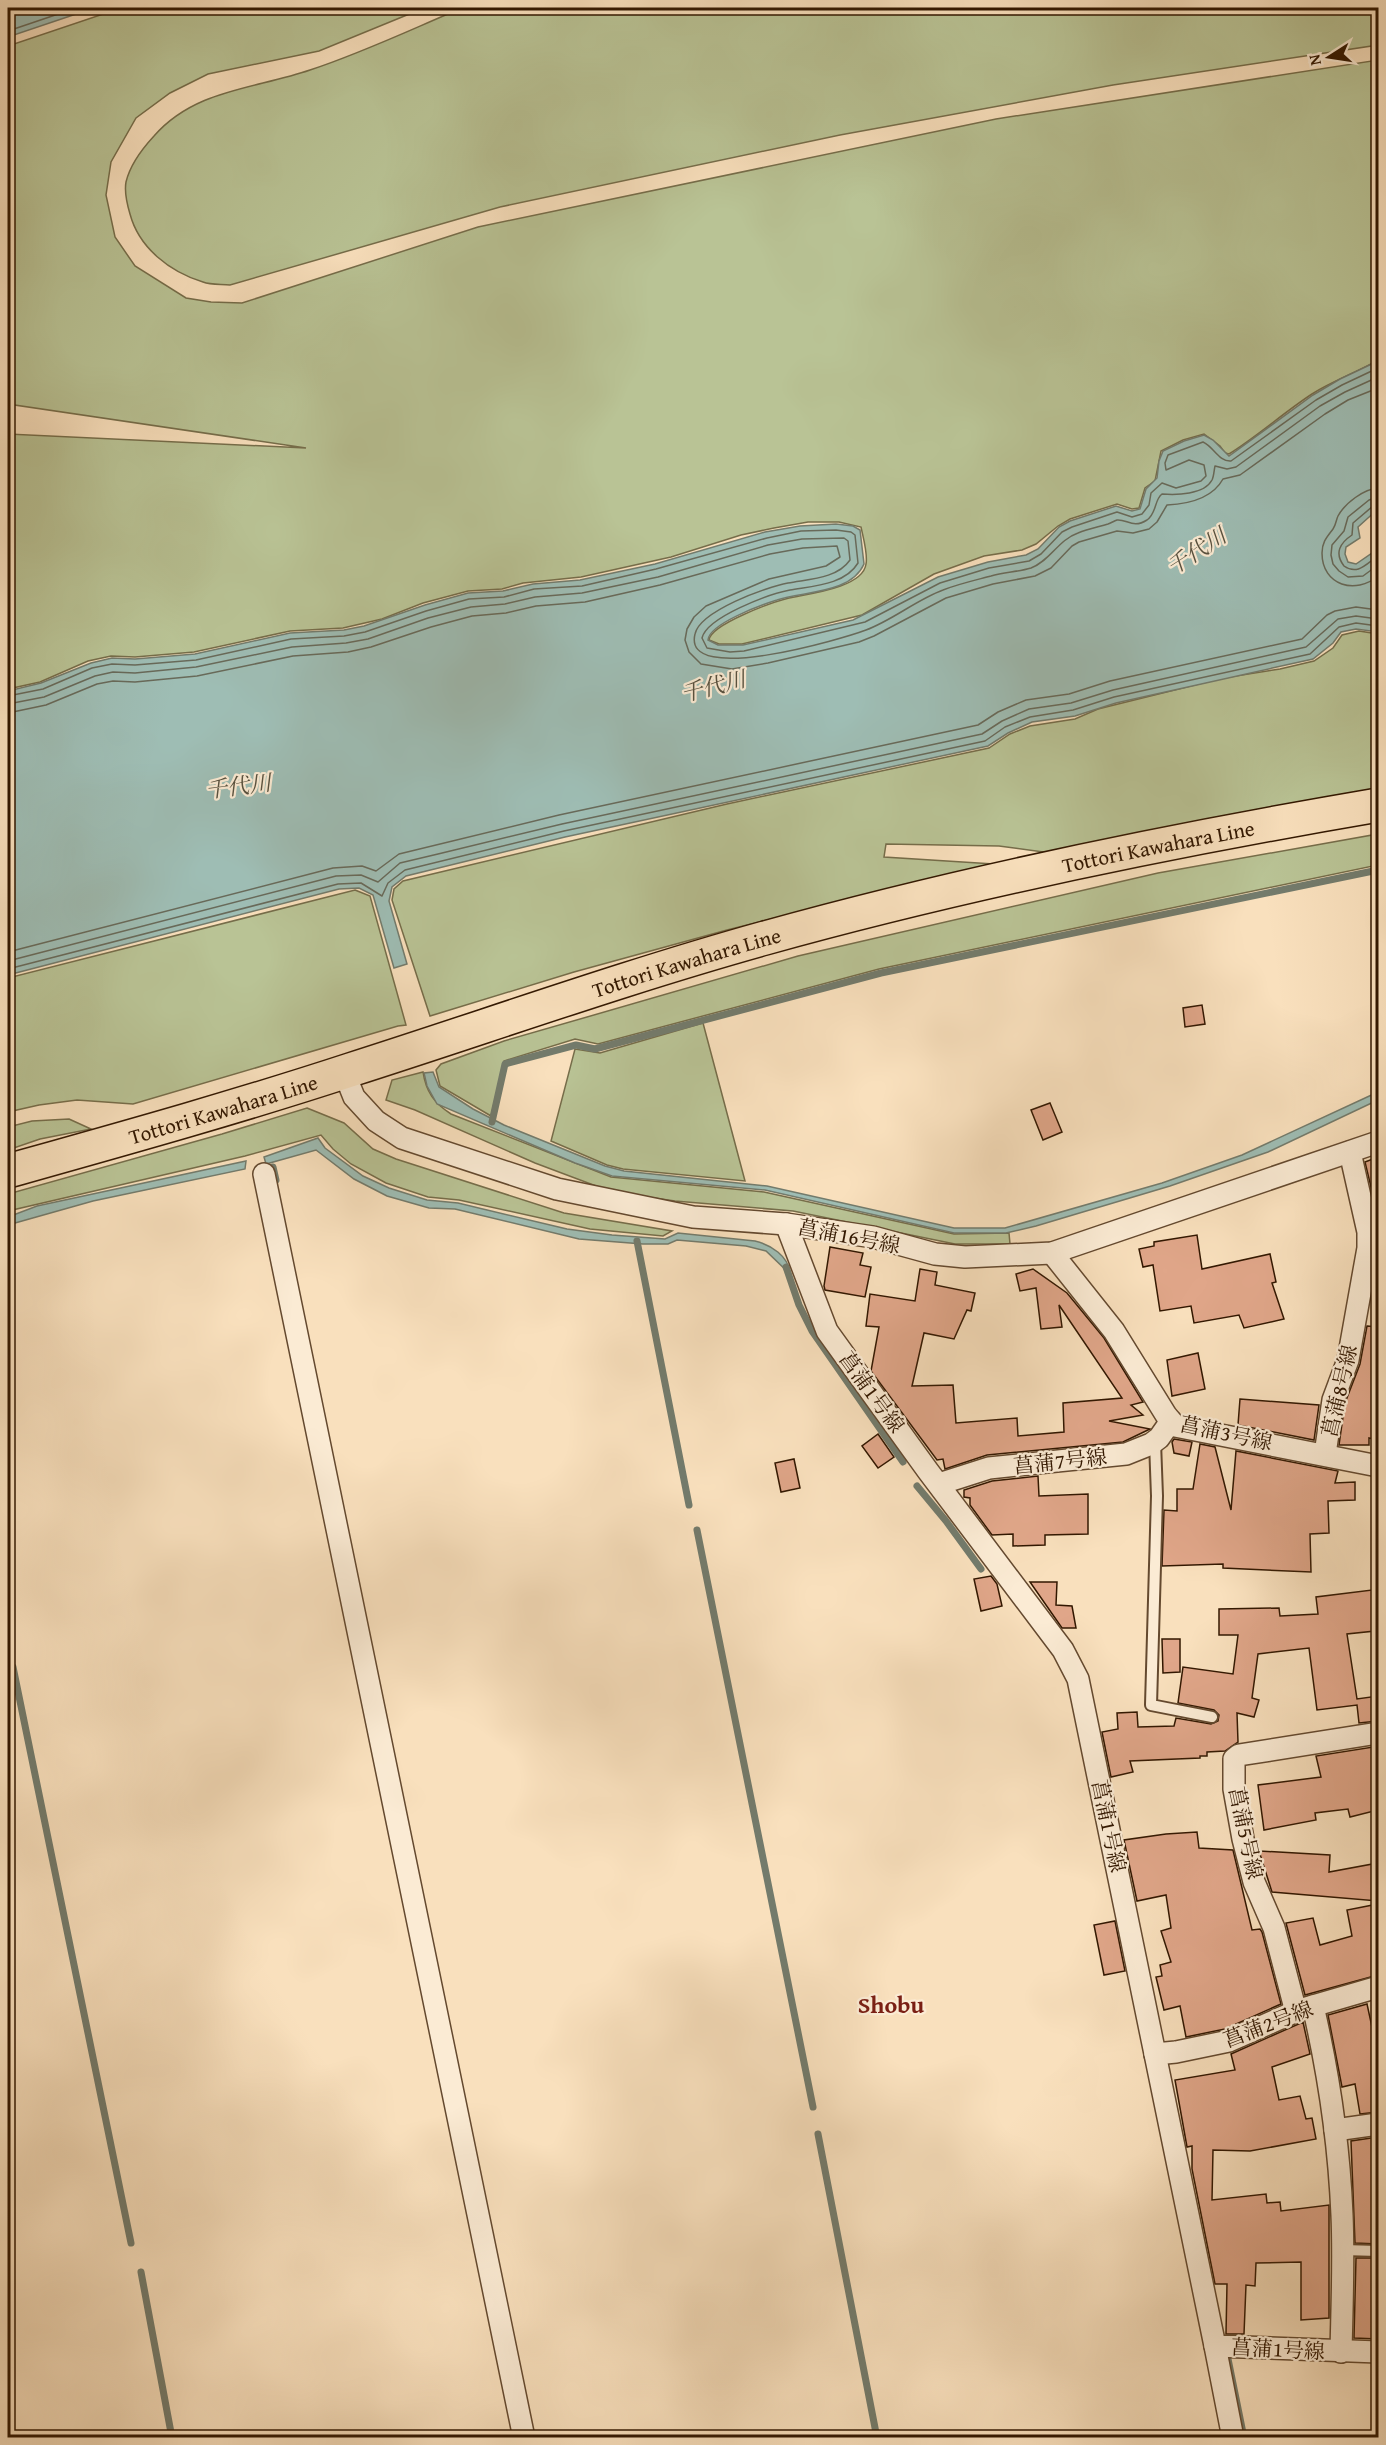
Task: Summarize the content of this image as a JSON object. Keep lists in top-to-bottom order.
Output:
{
  "streets": {
    "main road": ["Tottori Kawahara Line"],
    "street": [
      "菖蒲16号線",
      "菖蒲8号線",
      "菖蒲1号線",
      "菖蒲3号線",
      "菖蒲7号線",
      "菖蒲5号線",
      "菖蒲2号線"
    ]
  },
  "crossings": [
    ["Tottori Kawahara Line", "菖蒲16号線"],
    ["菖蒲16号線", "菖蒲8号線"],
    ["菖蒲16号線", "菖蒲1号線"],
    ["菖蒲16号線", "菖蒲3号線"],
    ["菖蒲8号線", "菖蒲3号線"],
    ["菖蒲1号線", "菖蒲7号線"],
    ["菖蒲1号線", "菖蒲5号線"],
    ["菖蒲1号線", "菖蒲2号線"],
    ["菖蒲5号線", "菖蒲2号線"]
  ],
  "districts": ["Shobu"],
  "water": ["千代川"],
  "north": "left"
}
